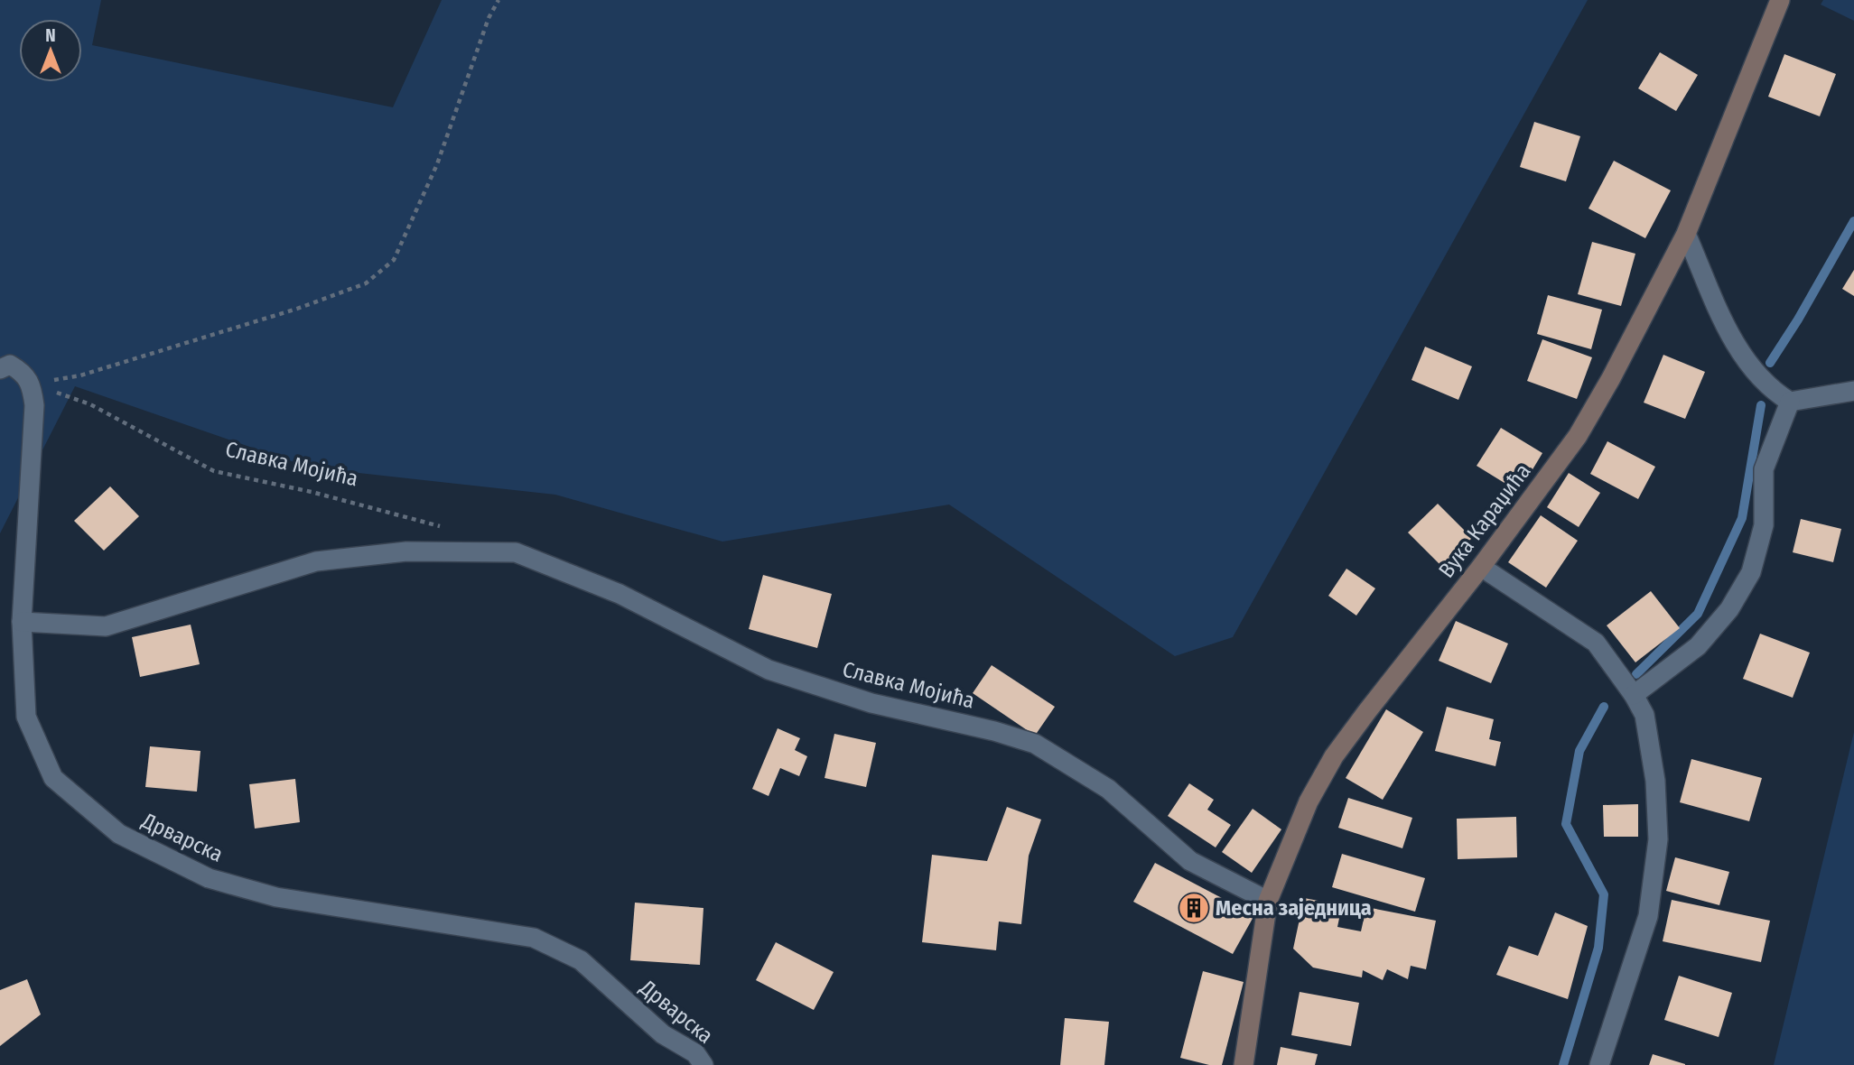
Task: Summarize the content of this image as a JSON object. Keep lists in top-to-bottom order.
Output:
{
  "streets": {
    "street": ["Славка Мојића", "Вука Караџића", "Дрварска"]
  },
  "crossings": [
    ["Славка Мојића", "Вука Караџића"],
    ["Славка Мојића", "Дрварска"]
  ],
  "places": {
    "building": ["Месна заједница"]
  },
  "north": "top"
}
